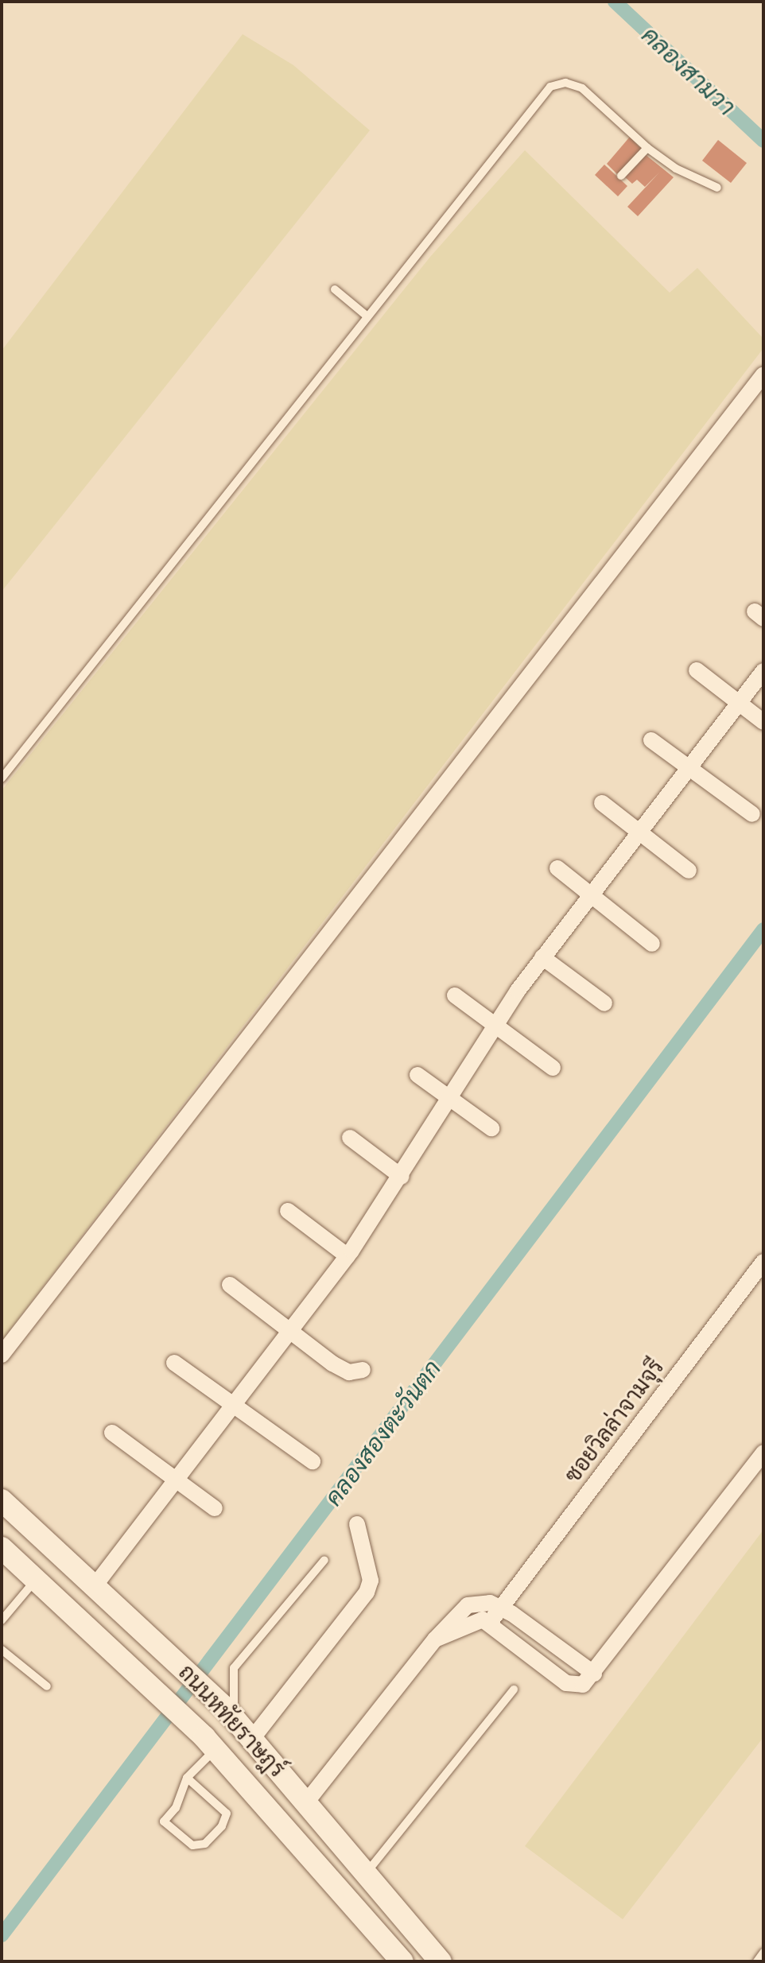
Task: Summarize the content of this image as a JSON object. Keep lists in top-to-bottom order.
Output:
{
  "streets": {
    "main road": ["ถนนหทัยราษฎร์"],
    "street": ["ซอยวิลล่าจามจุรี"]
  },
  "water": ["คลองสามวา", "คลองสองตะวันตก"]
}
